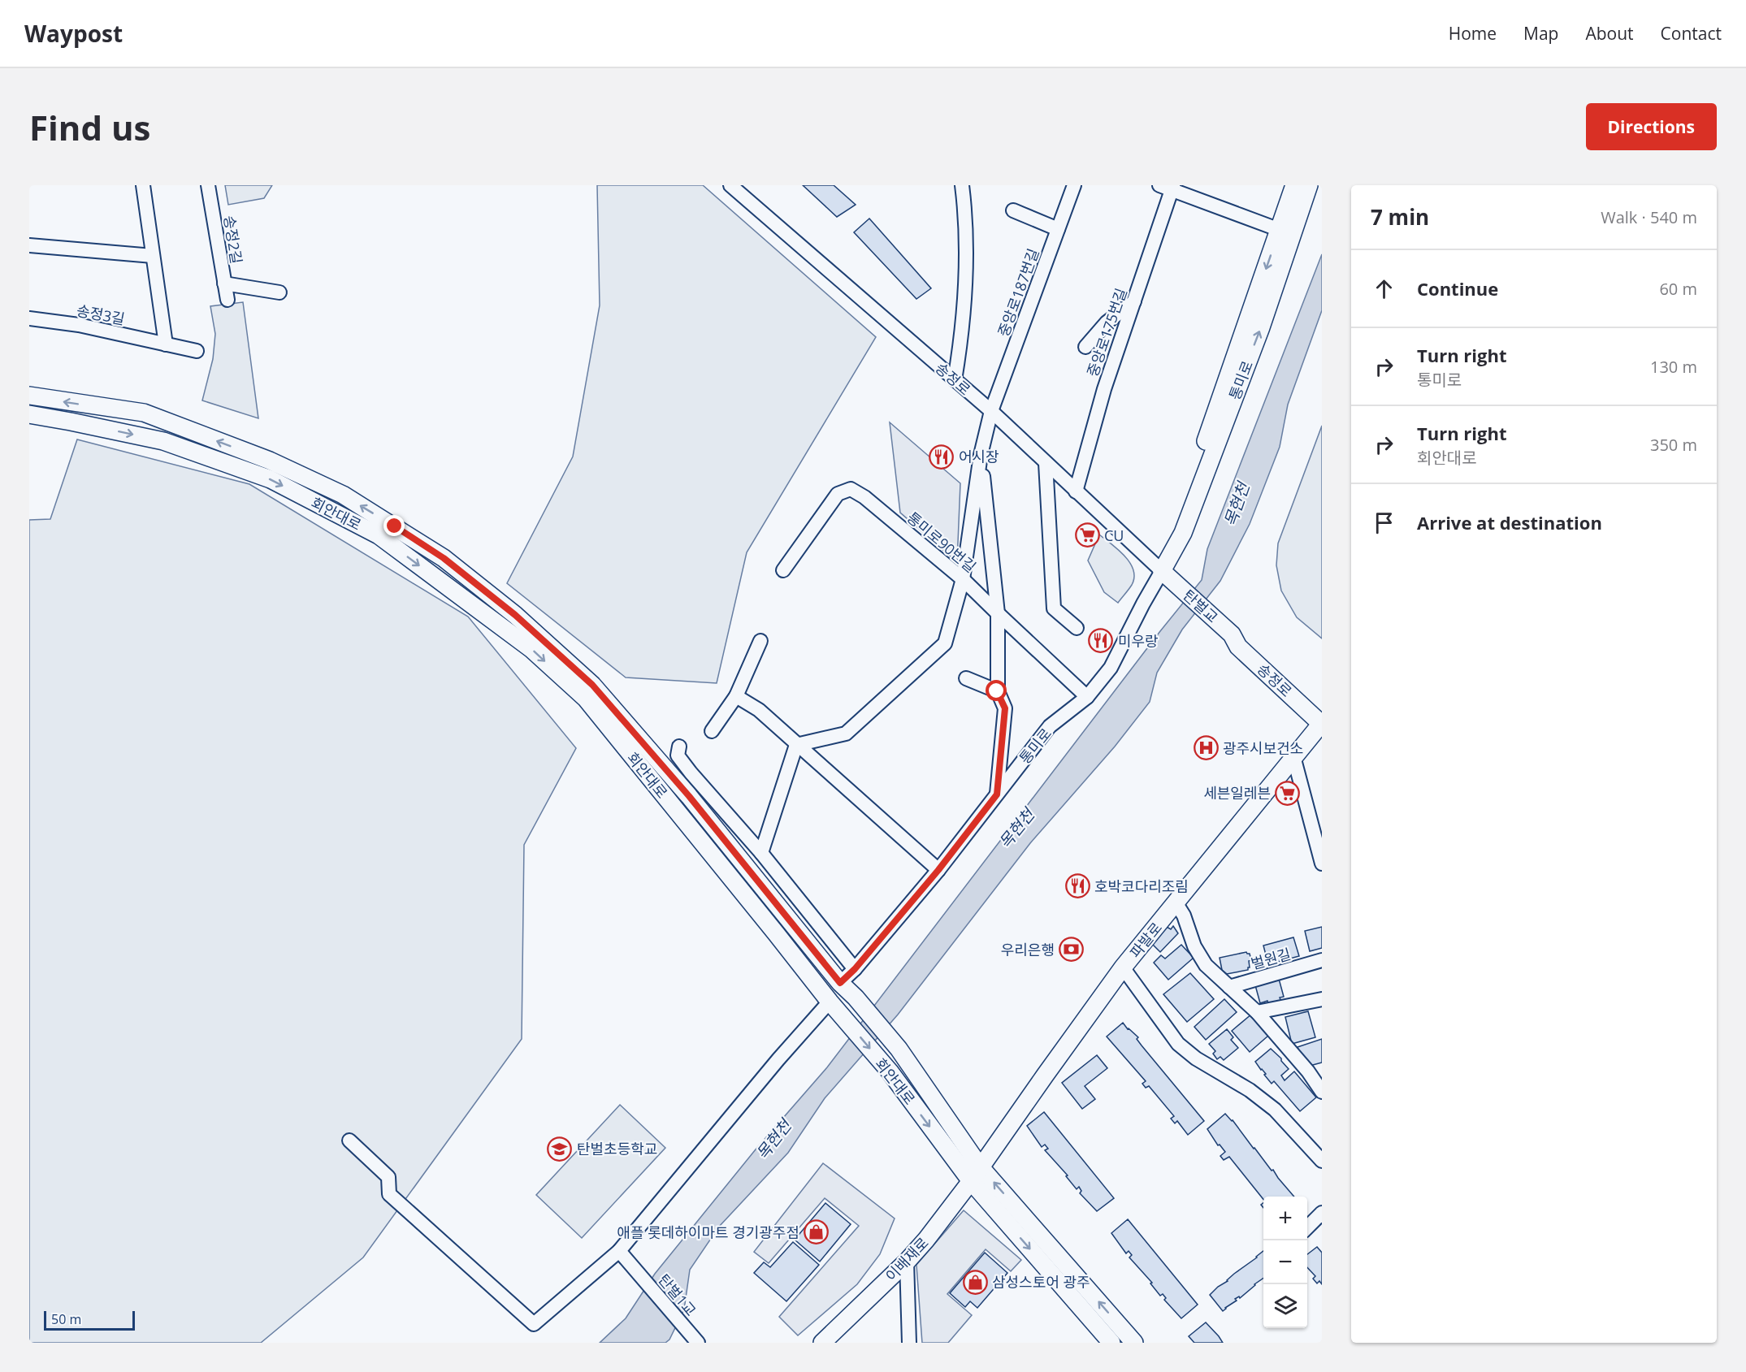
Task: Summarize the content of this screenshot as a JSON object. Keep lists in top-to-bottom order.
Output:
{
  "streets": {
    "main road": [
      "송정로",
      "통미로",
      "회안대로",
      "탄벌교",
      "파발로",
      "이배재로"
    ],
    "street": [
      "송정2길",
      "중앙로187번길",
      "송정3길",
      "중앙로175번길",
      "통미로90번길",
      "벌원길",
      "탄벌1교"
    ]
  },
  "crossings": [
    ["중앙로187번길", "송정로"],
    ["중앙로175번길", "송정로"],
    ["송정로", "통미로"],
    ["송정로", "탄벌교"],
    ["송정로", "파발로"],
    ["통미로", "회안대로"],
    ["통미로", "통미로90번길"],
    ["통미로", "탄벌교"],
    ["회안대로", "파발로"],
    ["회안대로", "이배재로"],
    ["파발로", "이배재로"]
  ],
  "water": ["목현천"],
  "places": {
    "restaurant": ["어시장", "미우랑", "호박코다리조림"],
    "supermarket": ["CU", "세븐일레븐"],
    "hospital": ["광주시보건소"],
    "bank": ["우리은행"],
    "school or university": ["탄벌초등학교"],
    "shop": ["애플 롯데하이마트 경기광주점", "삼성스토어 광주"]
  },
  "scale_bar": "50 m",
  "page": {
    "header": "Waypost",
    "nav": [
      "Home",
      "Map",
      "About",
      "Contact"
    ],
    "buttons": "Directions",
    "title": "Find us",
    "heading": ["7 min", "Walk · 540 m"],
    "list": [
      ["Continue", "60 m"],
      ["Turn right", "통미로", "130 m"],
      ["Turn right", "회안대로", "350 m"],
      "Arrive at destination"
    ],
    "map_buttons": ["+", "−"],
    "scale": "50 m"
  }
}
